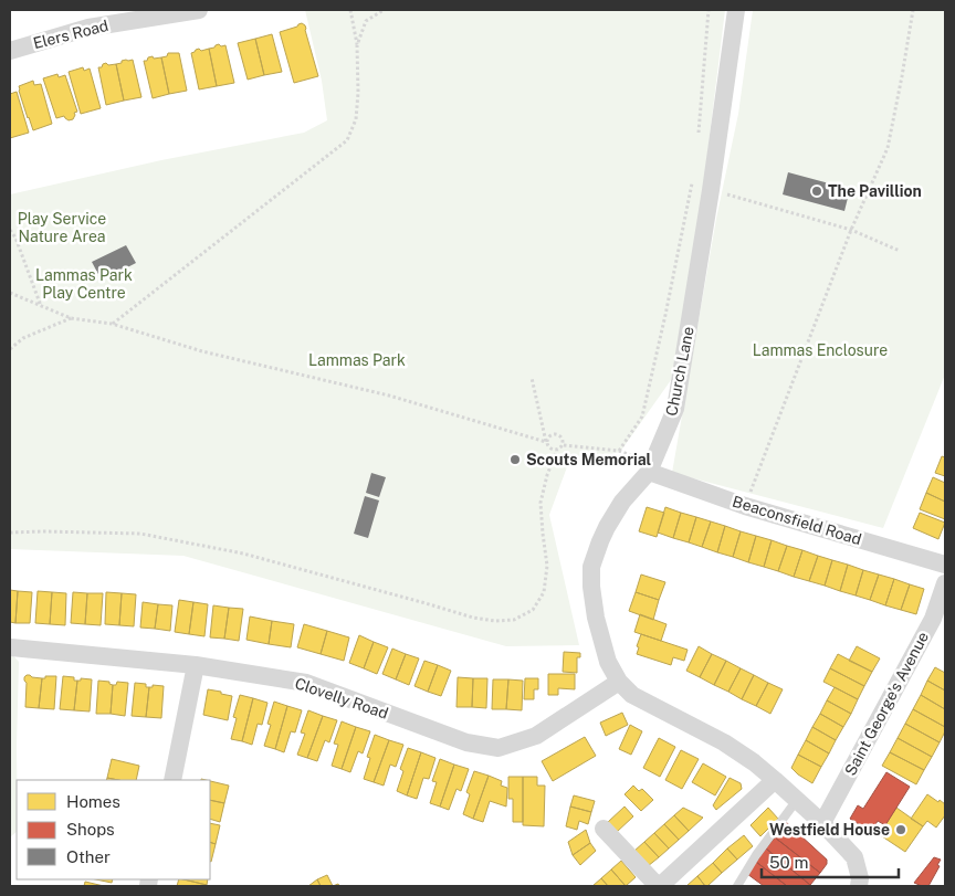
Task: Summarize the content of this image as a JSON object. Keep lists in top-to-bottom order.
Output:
{
  "streets": {
    "street": [
      "Elers Road",
      "Church Lane",
      "Beaconsfield Road",
      "Clovelly Road",
      "Saint George's Avenue"
    ]
  },
  "crossings": [
    ["Church Lane", "Beaconsfield Road"],
    ["Church Lane", "Clovelly Road"],
    ["Church Lane", "Saint George's Avenue"]
  ],
  "parks": [
    "Play Service Nature Area",
    "Lammas Park Play Centre",
    "Lammas Enclosure",
    "Lammas Park"
  ],
  "places": ["The Pavillion", "Scouts Memorial", "Westfield House"],
  "legend": ["Homes", "Shops", "Other"],
  "scale_bar": "50 m"
}
